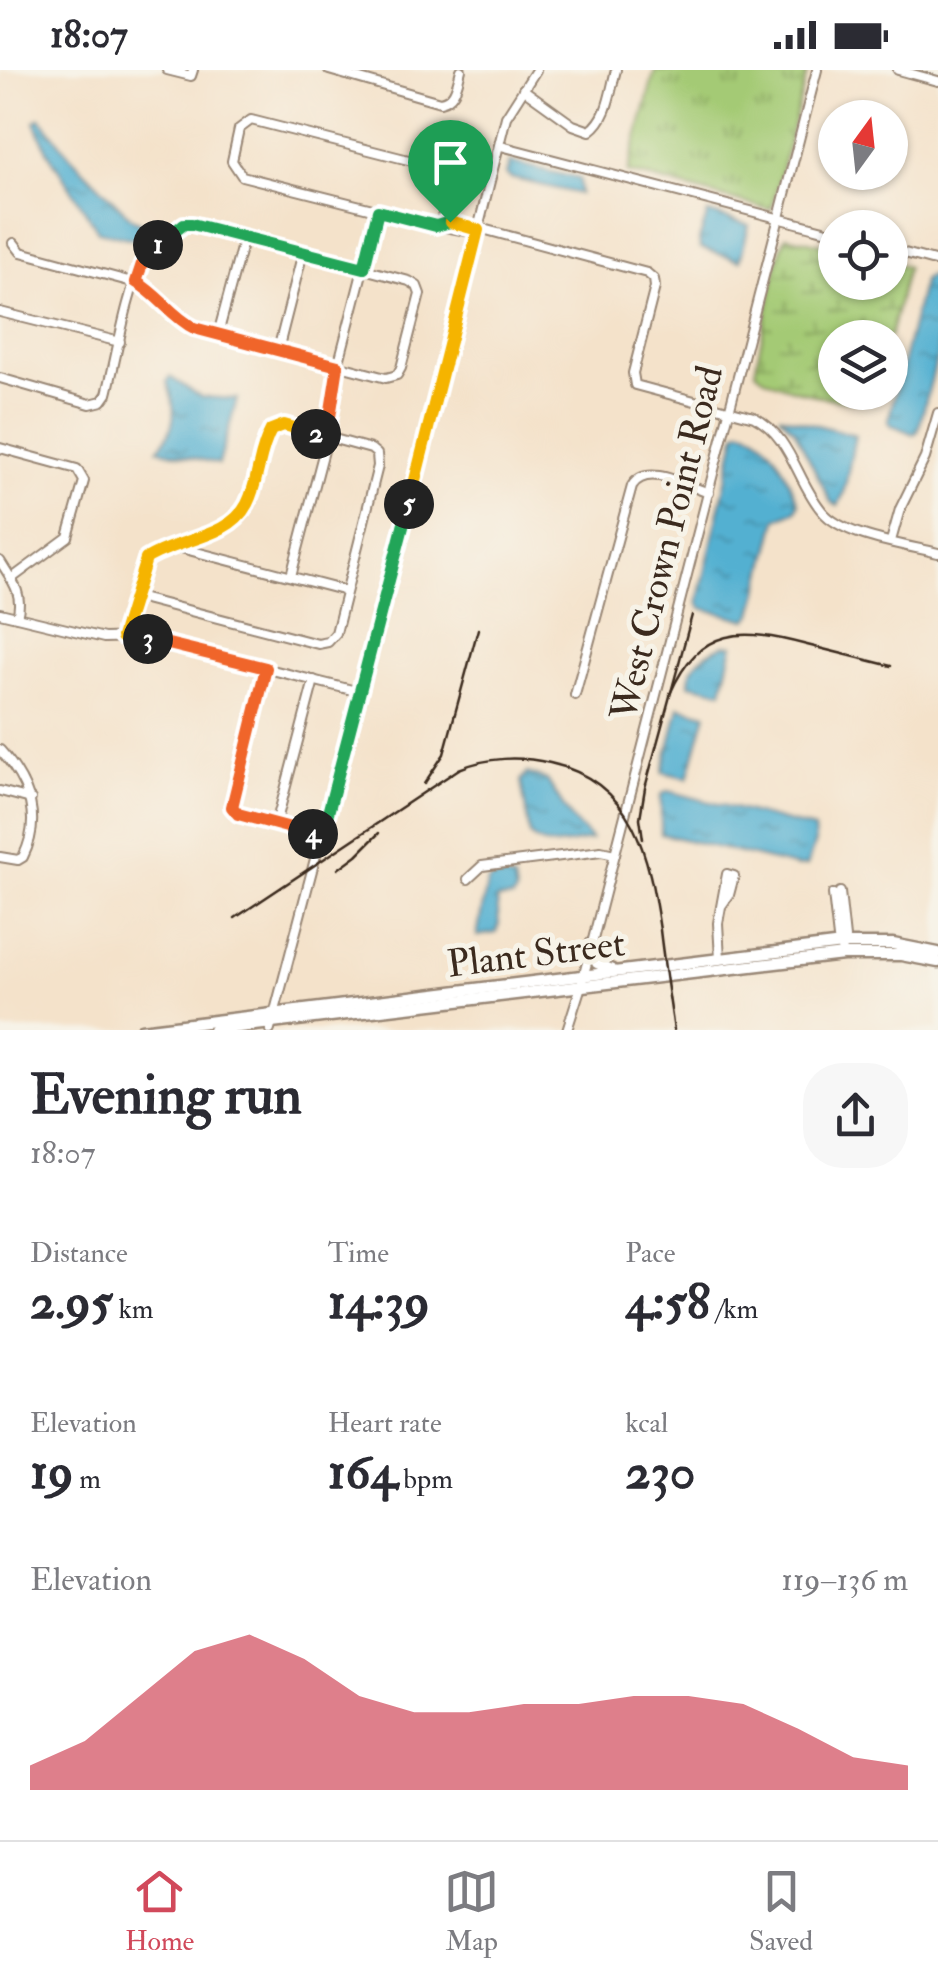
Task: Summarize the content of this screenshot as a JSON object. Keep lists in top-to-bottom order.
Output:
{
  "streets": {
    "main road": ["Plant Street"],
    "street": ["West Crown Point Road"]
  },
  "crossings": [
    ["West Crown Point Road", "Plant Street"]
  ],
  "north": "top",
  "page": {
    "status": "18:07",
    "pins": [
      "1",
      "2",
      "5",
      "3",
      "4"
    ],
    "heading": ["Evening run", "18:07"],
    "stats": [
      ["Distance", "2.95 km"],
      ["Time", "14:39"],
      ["Pace", "4:58 /km"],
      ["Elevation", "19 m"],
      ["Heart rate", "164 bpm"],
      ["kcal", "230"]
    ],
    "chart": ["Elevation", "119–136 m"],
    "tabs": ["Home", "Map", "Saved"]
  }
}
